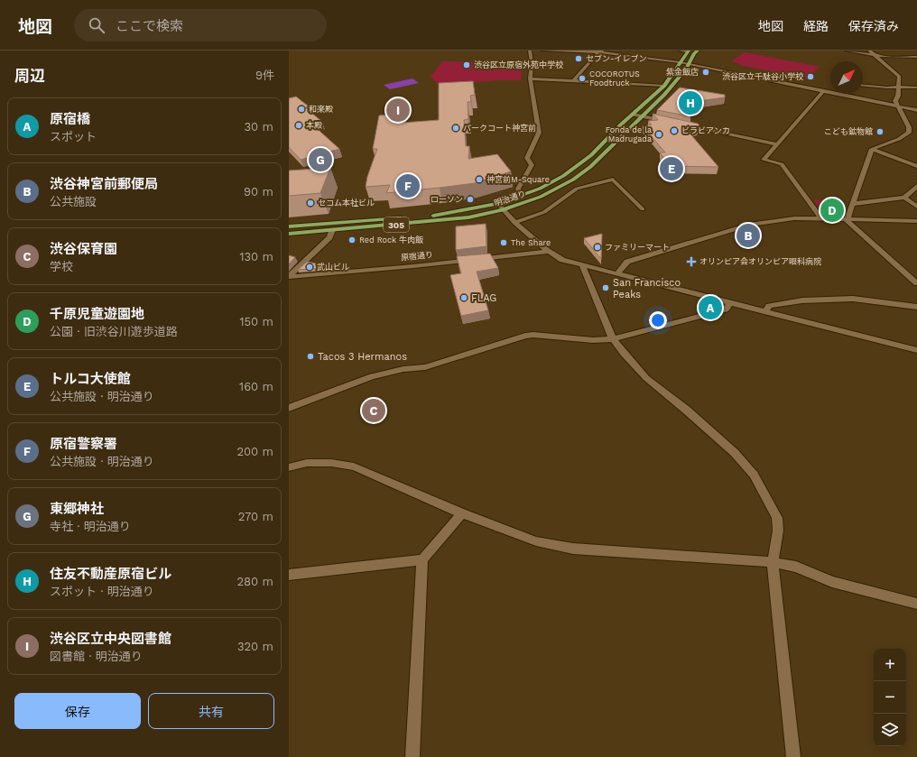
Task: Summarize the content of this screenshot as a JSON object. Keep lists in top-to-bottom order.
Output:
{
  "streets": {
    "main road": ["明治通り", "305"],
    "street": ["原宿通り"]
  },
  "places": {
    "other": [
      "セブン-イレブン",
      "渋谷区立原宿外苑中学校",
      "紫金飯店",
      "渋谷区立千駄谷小学校",
      "COCOROTUS Foodtruck",
      "和楽殿",
      "本殿",
      "パークコート神宮前",
      "ビラビアンカ",
      "こども鉱物館",
      "Fonda de la Madrugada",
      "神宮前M-Square",
      "ローソン",
      "セコム本社ビル",
      "Red Rock 牛肉飯",
      "The Share",
      "ファミリーマート",
      "武山ビル",
      "San Francisco Peaks",
      "FLAG",
      "Tacos 3 Hermanos"
    ],
    "health": ["オリンピア会オリンピア眼科病院"]
  },
  "north": "top right",
  "page": {
    "header": "地図",
    "search": "ここで検索",
    "nav": ["地図", "経路", "保存済み"],
    "heading": ["周辺", "9件"],
    "pins": [
      "H",
      "I",
      "G",
      "E",
      "F",
      "D",
      "B",
      "A",
      "C"
    ],
    "list": [
      {
        "mark": "A",
        "name": "原宿橋",
        "note": "スポット",
        "value": "30 m"
      },
      {
        "mark": "B",
        "name": "渋谷神宮前郵便局",
        "note": "公共施設",
        "value": "90 m"
      },
      {
        "mark": "C",
        "name": "渋谷保育園",
        "note": "学校",
        "value": "130 m"
      },
      {
        "mark": "D",
        "name": "千原児童遊園地",
        "note": "公園 · 旧渋谷川遊歩道路",
        "value": "150 m"
      },
      {
        "mark": "E",
        "name": "トルコ大使館",
        "note": "公共施設 · 明治通り",
        "value": "160 m"
      },
      {
        "mark": "F",
        "name": "原宿警察署",
        "note": "公共施設 · 明治通り",
        "value": "200 m"
      },
      {
        "mark": "G",
        "name": "東郷神社",
        "note": "寺社 · 明治通り",
        "value": "270 m"
      },
      {
        "mark": "H",
        "name": "住友不動産原宿ビル",
        "note": "スポット · 明治通り",
        "value": "280 m"
      },
      {
        "mark": "I",
        "name": "渋谷区立中央図書館",
        "note": "図書館 · 明治通り",
        "value": "320 m"
      }
    ],
    "map_buttons": ["+", "−"],
    "buttons": ["保存", "共有"]
  }
}
